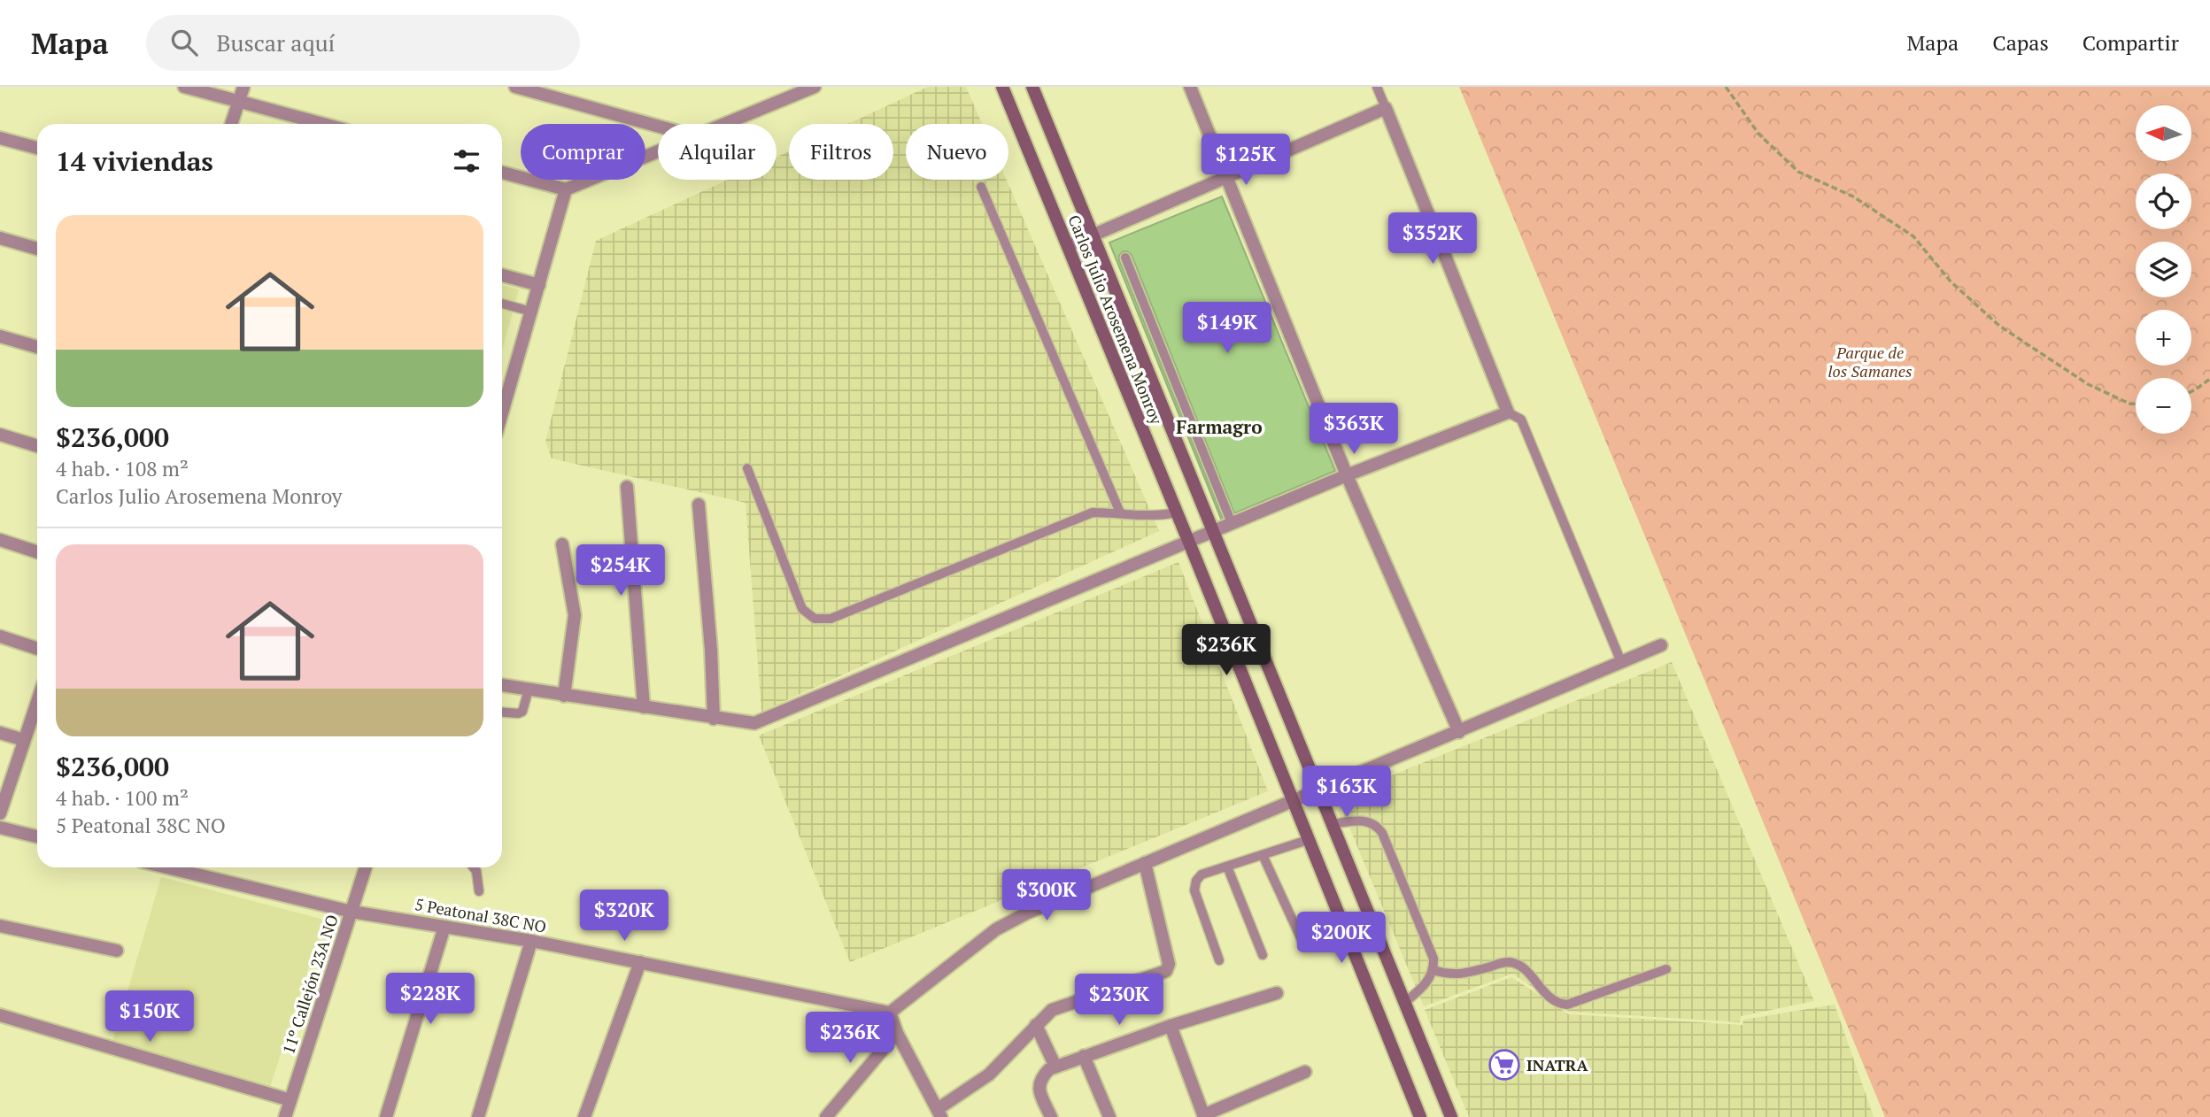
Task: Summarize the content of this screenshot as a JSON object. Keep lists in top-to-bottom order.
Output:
{
  "streets": {
    "main road": ["Carlos Julio Arosemena Monroy"],
    "street": ["5 Peatonal 38C NO", "11º Callejón 23A NO"]
  },
  "crossings": [
    ["5 Peatonal 38C NO", "11º Callejón 23A NO"]
  ],
  "districts": ["Farmagro"],
  "parks": ["Parque de los Samanes"],
  "places": {
    "supermarket": ["INATRA"]
  },
  "north": "left",
  "page": {
    "header": "Mapa",
    "search": "Buscar aquí",
    "nav": ["Mapa", "Capas", "Compartir"],
    "map_buttons": ["+", "−"],
    "chip": [
      "Comprar",
      "Alquilar",
      "Filtros",
      "Nuevo"
    ],
    "heading": "14 viviendas",
    "price": [
      "$125K",
      "$352K",
      "$149K",
      "$363K",
      "$254K",
      "$236K",
      "$163K",
      "$300K",
      "$320K",
      "$200K",
      "$228K",
      "$230K",
      "$150K",
      "$236K"
    ],
    "list": [
      {
        "name": "$236,000",
        "note": "4 hab. · 108 m² · Carlos Julio Arosemena Monroy"
      },
      {
        "name": "$236,000",
        "note": "4 hab. · 100 m² · 5 Peatonal 38C NO"
      }
    ]
  }
}
